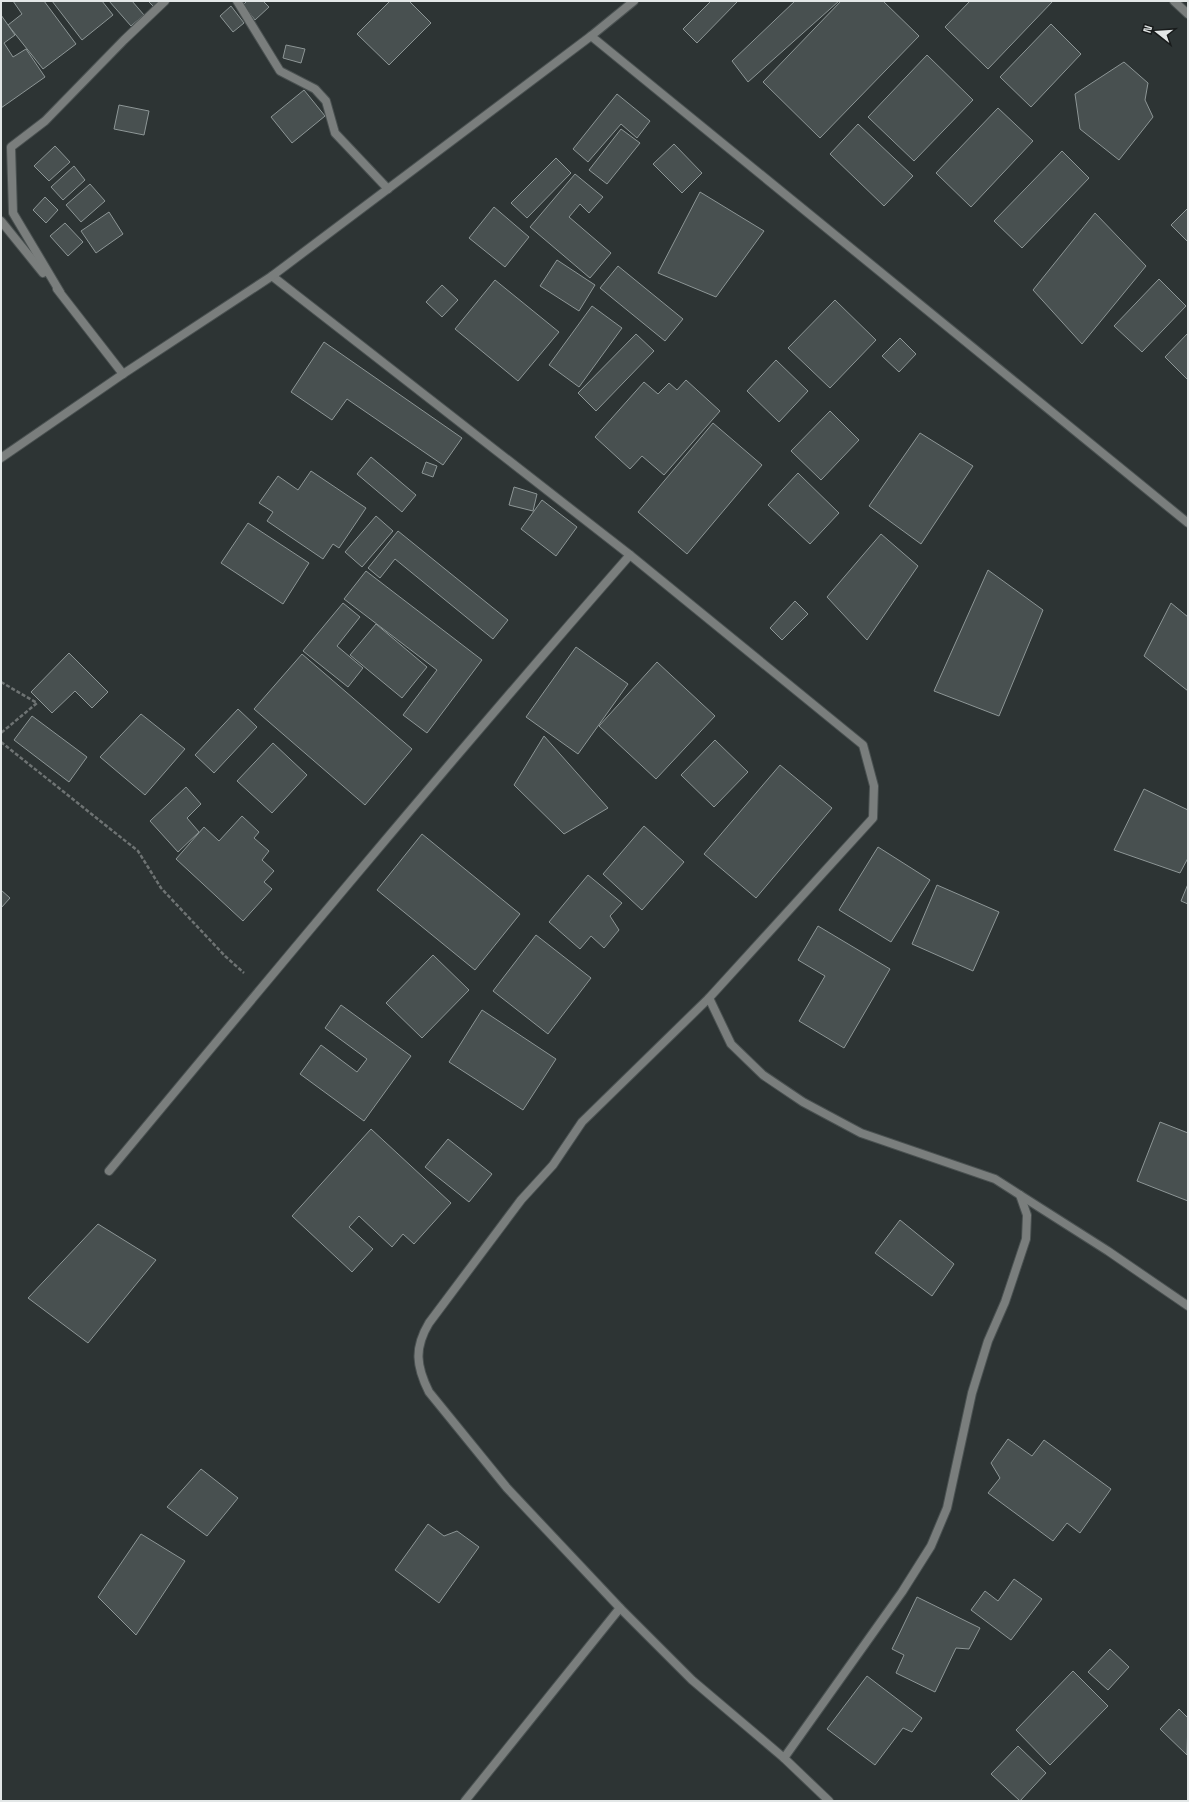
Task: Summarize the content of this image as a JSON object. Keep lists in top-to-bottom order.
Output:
{
  "north": "left"
}
